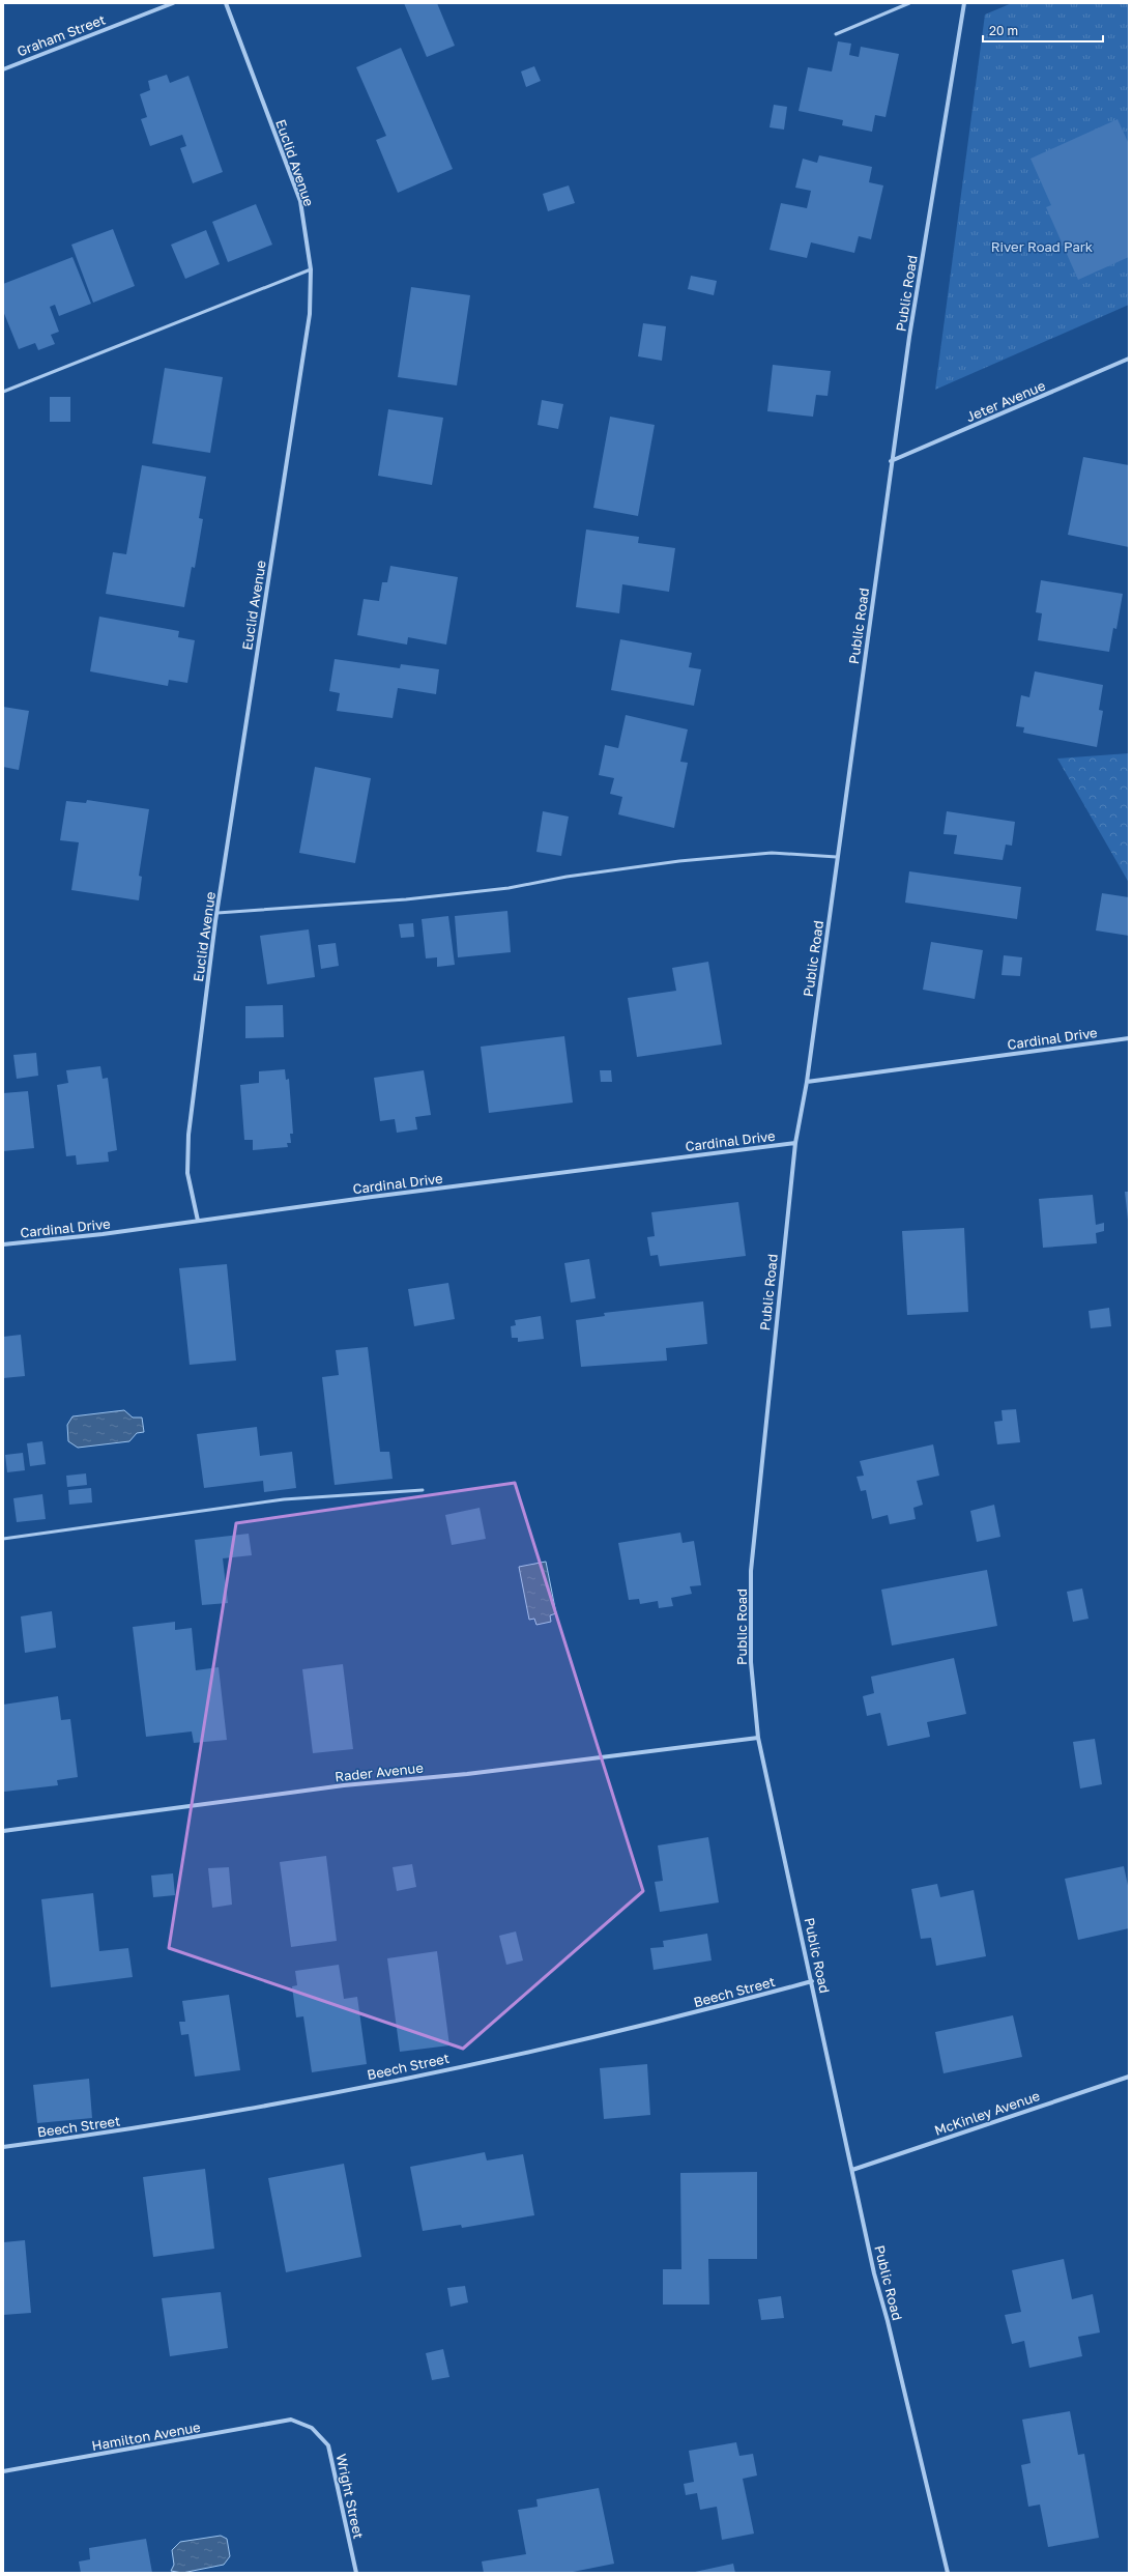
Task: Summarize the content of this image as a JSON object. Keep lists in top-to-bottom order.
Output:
{
  "streets": {
    "street": [
      "Graham Street",
      "Euclid Avenue",
      "Public Road",
      "Jeter Avenue",
      "Cardinal Drive",
      "Rader Avenue",
      "Beech Street",
      "McKinley Avenue",
      "Hamilton Avenue",
      "Wright Street"
    ]
  },
  "crossings": [
    ["Euclid Avenue", "Cardinal Drive"],
    ["Public Road", "Jeter Avenue"],
    ["Public Road", "Cardinal Drive"],
    ["Public Road", "Rader Avenue"],
    ["Public Road", "Beech Street"],
    ["Public Road", "McKinley Avenue"],
    ["Hamilton Avenue", "Wright Street"]
  ],
  "parks": ["River Road Park"],
  "scale_bar": "20 m"
}
